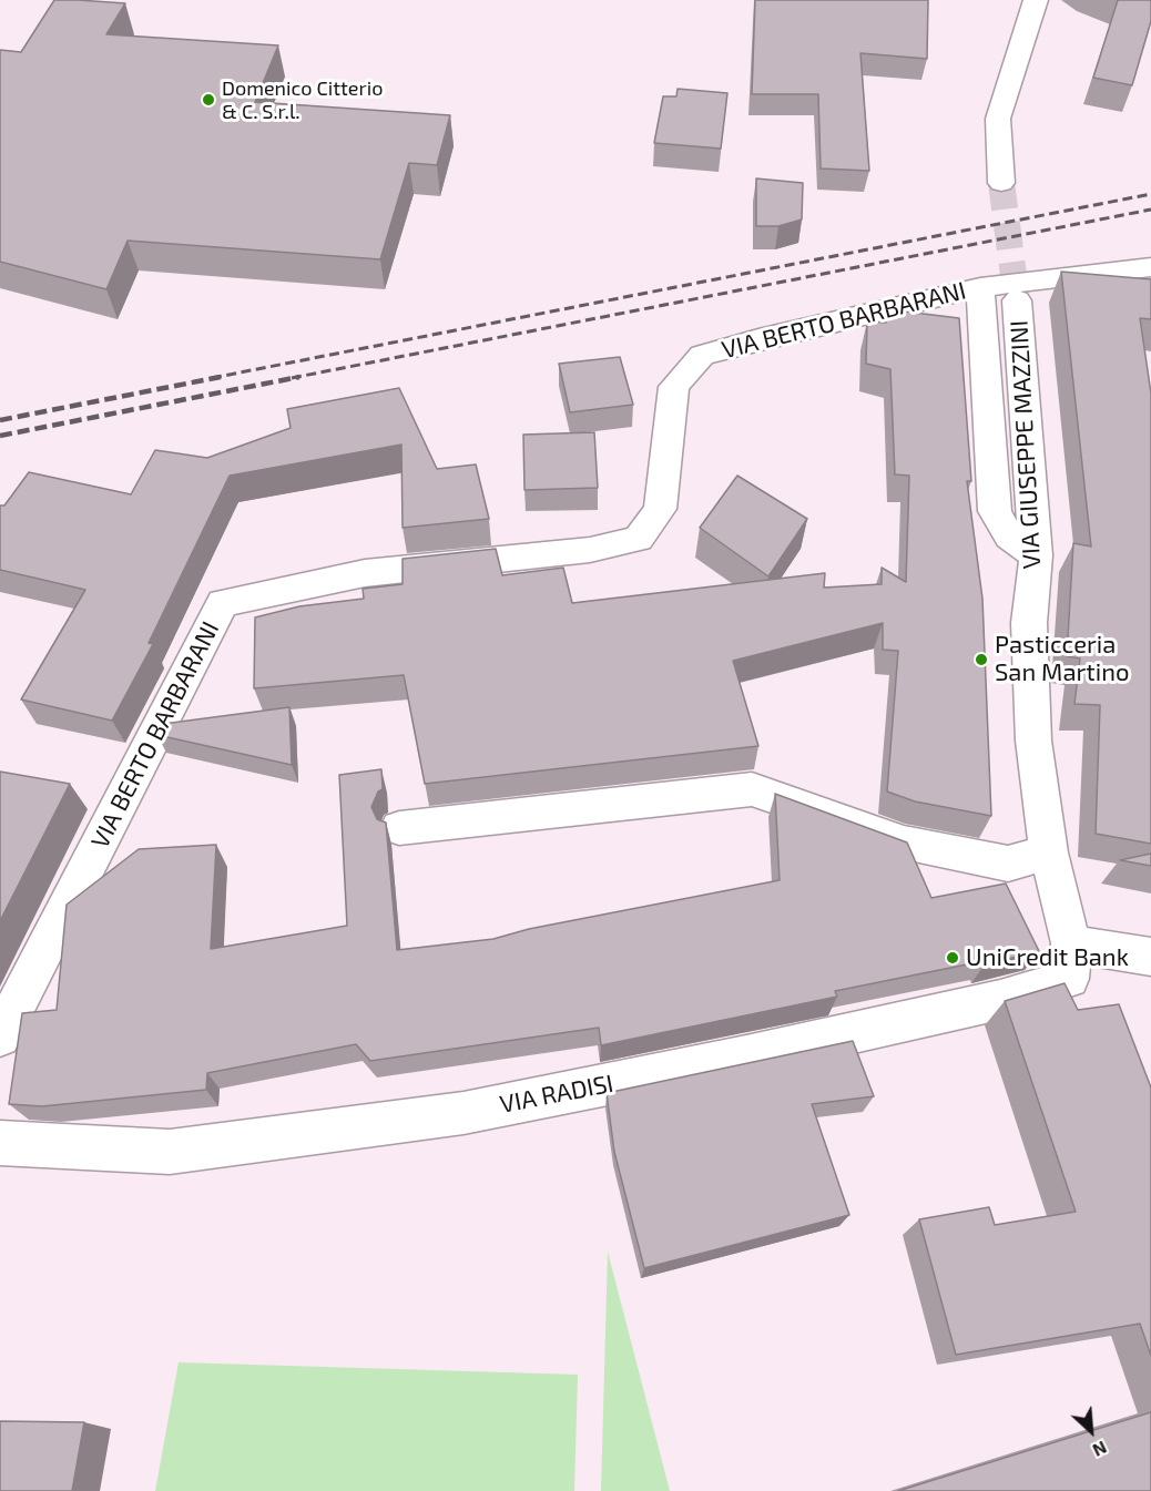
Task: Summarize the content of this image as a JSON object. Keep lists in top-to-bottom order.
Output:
{
  "streets": {
    "street": ["VIA BERTO BARBARANI", "VIA GIUSEPPE MAZZINI", "VIA RADISI"]
  },
  "crossings": [
    ["VIA GIUSEPPE MAZZINI", "VIA RADISI"]
  ],
  "places": ["Domenico Citterio & C. S.r.l.", "Pasticceria San Martino", "UniCredit Bank"],
  "north": "bottom right"
}
